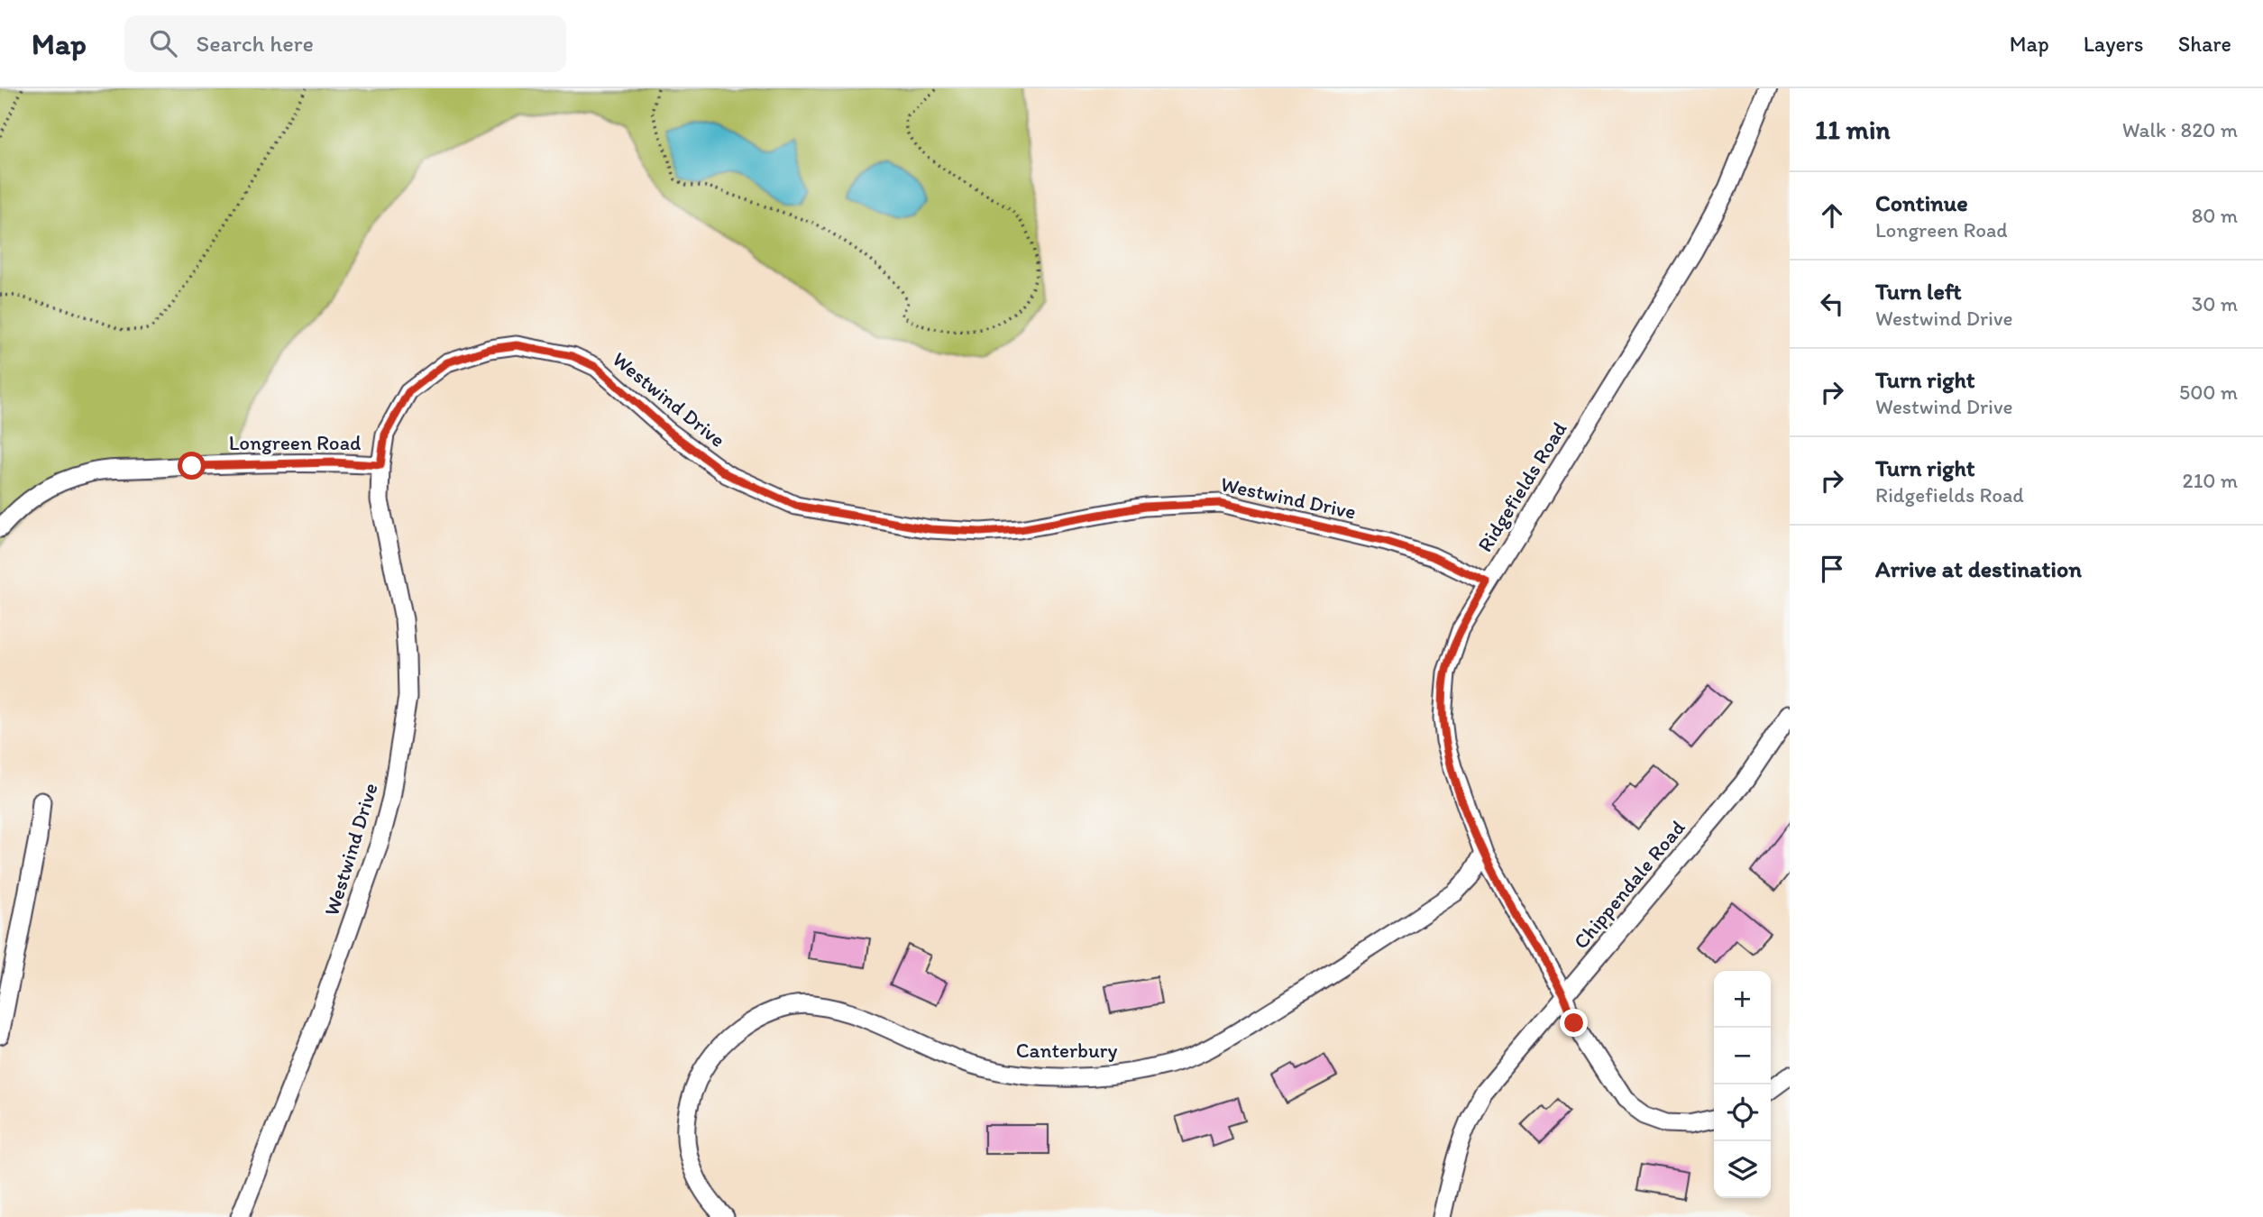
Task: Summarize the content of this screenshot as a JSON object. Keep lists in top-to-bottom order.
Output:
{
  "streets": {
    "street": [
      "Westwind Drive",
      "Longreen Road",
      "Ridgefields Road",
      "Chippendale Road",
      "Canterbury"
    ]
  },
  "crossings": [
    ["Westwind Drive", "Longreen Road"],
    ["Westwind Drive", "Ridgefields Road"],
    ["Ridgefields Road", "Chippendale Road"],
    ["Ridgefields Road", "Canterbury"]
  ],
  "page": {
    "header": "Map",
    "search": "Search here",
    "nav": ["Map", "Layers", "Share"],
    "heading": ["11 min", "Walk · 820 m"],
    "list": [
      ["Continue", "Longreen Road", "80 m"],
      ["Turn left", "Westwind Drive", "30 m"],
      ["Turn right", "Westwind Drive", "500 m"],
      ["Turn right", "Ridgefields Road", "210 m"],
      "Arrive at destination"
    ],
    "map_buttons": ["+", "−"]
  }
}
